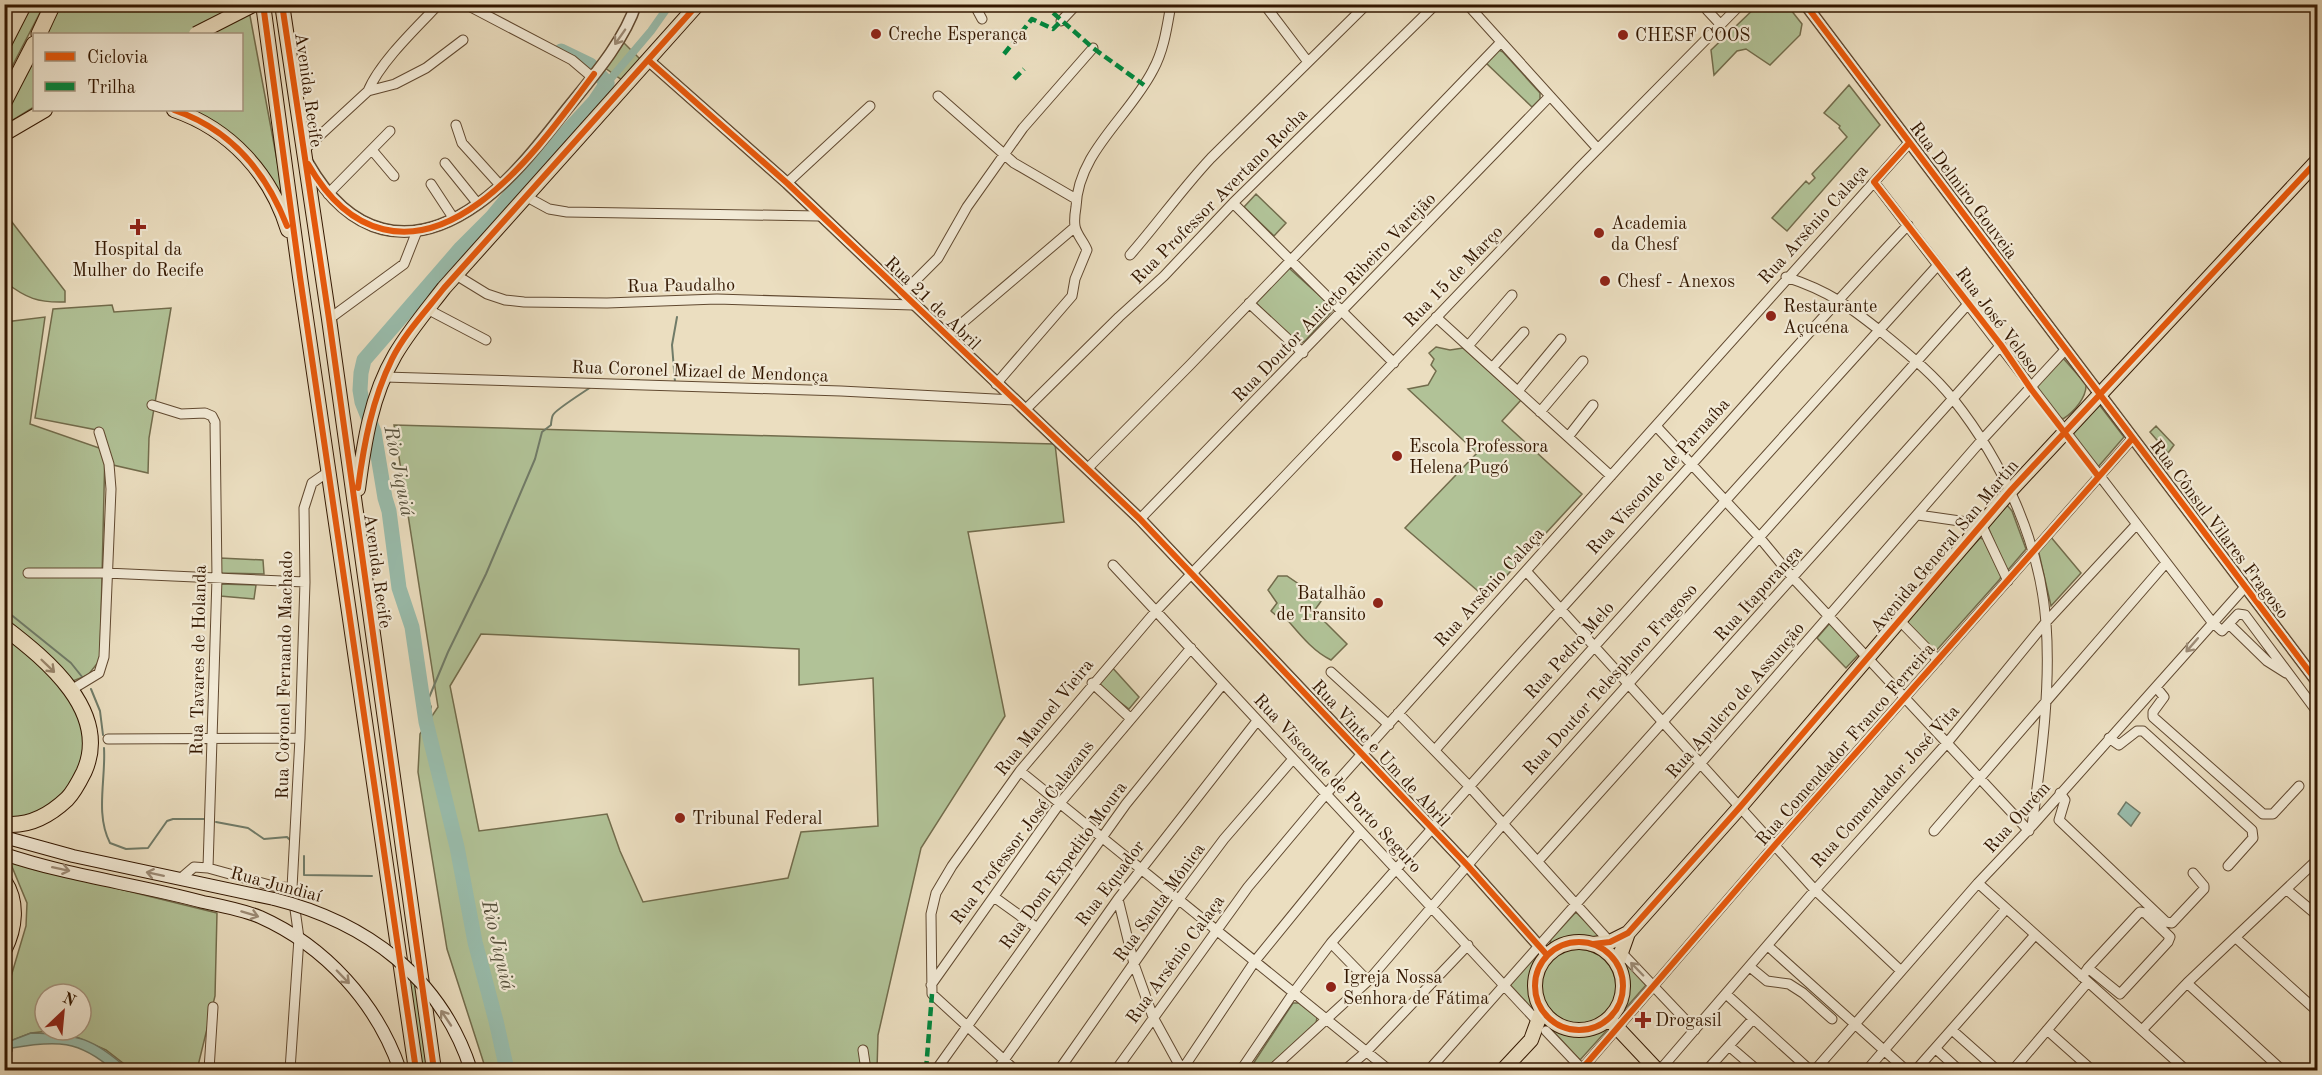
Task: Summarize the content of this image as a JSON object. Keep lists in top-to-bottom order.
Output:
{
  "streets": {
    "main road": ["Avenida Recife", "Avenida General San Martin", "Rua Jundiaí"],
    "street": [
      "Rua Delmiro Gouveia",
      "Rua Professor Avertano Rocha",
      "Rua Arsênio Calaça",
      "Rua 15 de Março",
      "Rua Paudalho",
      "Rua Doutor Aniceto Ribeiro Varejão",
      "Rua 21 de Abril",
      "Rua José Veloso",
      "Rua Coronel Mizael de Mendonça",
      "Rua Visconde de Parnaíba",
      "Rua Cônsul Vilares Fragoso",
      "Rua Itaporanga",
      "Rua Pedro Melo",
      "Rua Tavares de Holanda",
      "Rua Coronel Fernando Machado",
      "Rua Doutor Telesphoro Fragoso",
      "Rua Apulcro de Assunção",
      "Rua Manoel Vieira",
      "Rua Comendador Franco Ferreira",
      "Rua Vinte e Um de Abril",
      "Rua Visconde de Porto Seguro",
      "Rua Comendador José Vita",
      "Rua Ourém",
      "Rua Professor José Calazans",
      "Rua Dom Expedito Moura",
      "Rua Equador",
      "Rua Santa Mônica"
    ]
  },
  "crossings": [
    ["Avenida Recife", "Rua Coronel Fernando Machado"],
    ["Rua Delmiro Gouveia", "Rua Arsênio Calaça"],
    ["Rua Delmiro Gouveia", "Rua Cônsul Vilares Fragoso"],
    ["Rua Delmiro Gouveia", "Avenida General San Martin"],
    ["Rua Delmiro Gouveia", "Rua Apulcro de Assunção"],
    ["Rua Professor Avertano Rocha", "Rua 21 de Abril"],
    ["Rua Arsênio Calaça", "Rua José Veloso"],
    ["Rua Arsênio Calaça", "Rua Vinte e Um de Abril"],
    ["Rua Arsênio Calaça", "Rua Visconde de Porto Seguro"],
    ["Rua 15 de Março", "Rua 21 de Abril"],
    ["Rua 15 de Março", "Rua Manoel Vieira"],
    ["Rua 15 de Março", "Rua Vinte e Um de Abril"],
    ["Rua Paudalho", "Rua 21 de Abril"],
    ["Rua Doutor Aniceto Ribeiro Varejão", "Rua 21 de Abril"],
    ["Rua 21 de Abril", "Rua Coronel Mizael de Mendonça"],
    ["Rua 21 de Abril", "Rua Manoel Vieira"],
    ["Rua 21 de Abril", "Rua Vinte e Um de Abril"],
    ["Rua José Veloso", "Rua Visconde de Parnaíba"],
    ["Rua José Veloso", "Avenida General San Martin"],
    ["Rua José Veloso", "Rua Itaporanga"],
    ["Rua José Veloso", "Rua Pedro Melo"],
    ["Rua José Veloso", "Rua Doutor Telesphoro Fragoso"],
    ["Rua José Veloso", "Rua Apulcro de Assunção"],
    ["Rua José Veloso", "Rua Comendador Franco Ferreira"],
    ["Rua José Veloso", "Rua Comendador José Vita"],
    ["Rua José Veloso", "Rua Ourém"],
    ["Rua Cônsul Vilares Fragoso", "Avenida General San Martin"],
    ["Rua Cônsul Vilares Fragoso", "Rua Comendador Franco Ferreira"],
    ["Rua Cônsul Vilares Fragoso", "Rua Ourém"],
    ["Avenida General San Martin", "Rua Apulcro de Assunção"],
    ["Avenida General San Martin", "Rua Comendador Franco Ferreira"],
    ["Avenida General San Martin", "Rua Vinte e Um de Abril"],
    ["Avenida General San Martin", "Rua Visconde de Porto Seguro"],
    ["Rua Pedro Melo", "Rua Vinte e Um de Abril"],
    ["Rua Pedro Melo", "Rua Visconde de Porto Seguro"],
    ["Rua Coronel Fernando Machado", "Rua Jundiaí"],
    ["Rua Doutor Telesphoro Fragoso", "Rua Vinte e Um de Abril"],
    ["Rua Doutor Telesphoro Fragoso", "Rua Visconde de Porto Seguro"],
    ["Rua Apulcro de Assunção", "Rua Comendador Franco Ferreira"],
    ["Rua Apulcro de Assunção", "Rua Vinte e Um de Abril"],
    ["Rua Apulcro de Assunção", "Rua Visconde de Porto Seguro"],
    ["Rua Manoel Vieira", "Rua Vinte e Um de Abril"],
    ["Rua Manoel Vieira", "Rua Visconde de Porto Seguro"],
    ["Rua Manoel Vieira", "Rua Professor José Calazans"],
    ["Rua Comendador Franco Ferreira", "Rua Vinte e Um de Abril"],
    ["Rua Comendador Franco Ferreira", "Rua Visconde de Porto Seguro"],
    ["Rua Vinte e Um de Abril", "Rua Visconde de Porto Seguro"],
    ["Rua Visconde de Porto Seguro", "Rua Professor José Calazans"],
    ["Rua Visconde de Porto Seguro", "Rua Dom Expedito Moura"],
    ["Rua Visconde de Porto Seguro", "Rua Equador"],
    ["Rua Visconde de Porto Seguro", "Rua Santa Mônica"]
  ],
  "water": ["Rio Jiquiá"],
  "places": {
    "other": [
      "Creche Esperança",
      "CHESF COOS",
      "Academia da Chesf",
      "Chesf - Anexos",
      "Restaurante Açucena",
      "Escola Professora Helena Pugó",
      "Batalhão de Transito",
      "Tribunal Federal",
      "Igreja Nossa Senhora de Fátima"
    ],
    "health": ["Hospital da Mulher do Recife", "Drogasil"]
  },
  "legend": ["Ciclovia", "Trilha"],
  "north": "top right"
}
